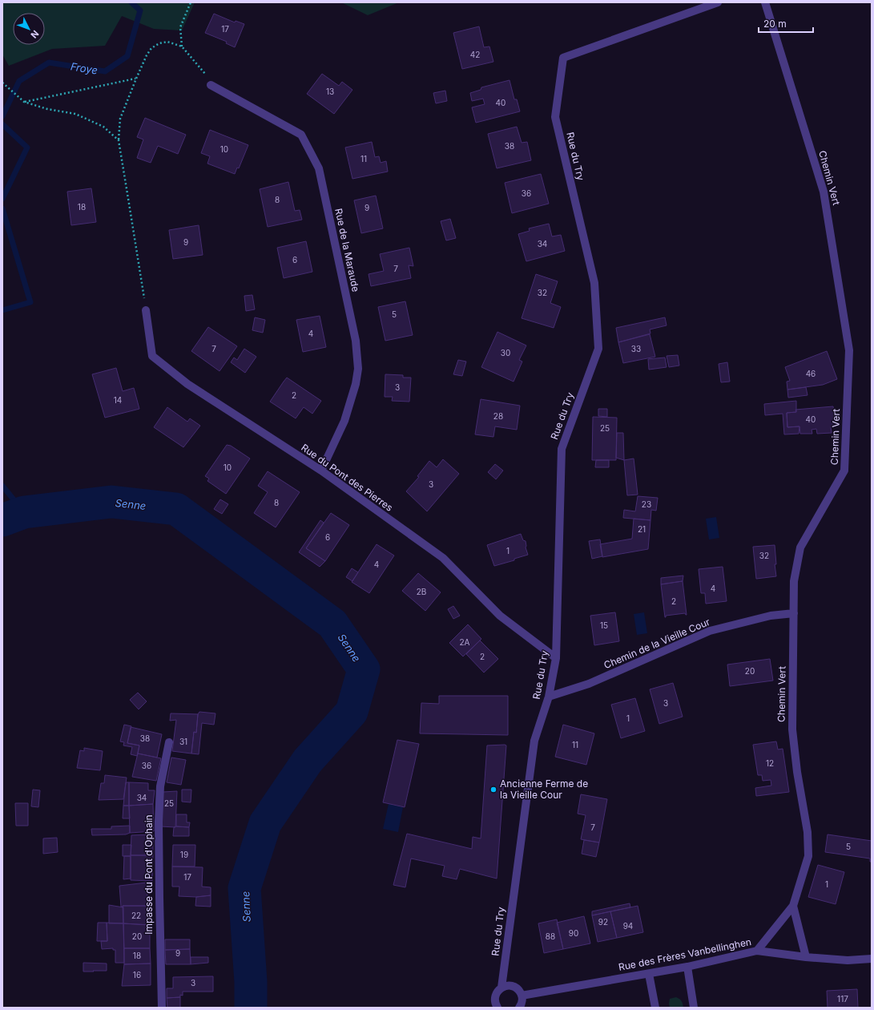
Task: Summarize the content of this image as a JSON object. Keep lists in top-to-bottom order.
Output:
{
  "streets": {
    "street": [
      "Rue du Try",
      "Chemin Vert",
      "Rue de la Maraude",
      "Rue du Pont des Pierres",
      "Chemin de la Vieille Cour",
      "Impasse du Pont d'Ophain",
      "Rue des Frères Vanbellinghen"
    ]
  },
  "crossings": [
    ["Rue du Try", "Rue du Pont des Pierres"],
    ["Rue du Try", "Chemin de la Vieille Cour"],
    ["Chemin Vert", "Chemin de la Vieille Cour"],
    ["Chemin Vert", "Rue des Frères Vanbellinghen"],
    ["Rue de la Maraude", "Rue du Pont des Pierres"]
  ],
  "water": ["Froye", "Senne"],
  "places": ["Ancienne Ferme de la Vieille Cour"],
  "house_numbers": [
    "17",
    "42",
    "13",
    "40",
    "38",
    "10",
    "11",
    "36",
    "8",
    "18",
    "9",
    "9",
    "34",
    "6",
    "7",
    "32",
    "5",
    "4",
    "7",
    "33",
    "30",
    "46",
    "3",
    "2",
    "14",
    "28",
    "40",
    "25",
    "10",
    "3",
    "8",
    "23",
    "21",
    "6",
    "1",
    "32",
    "4",
    "4",
    "2B",
    "2",
    "15",
    "2A",
    "2",
    "20",
    "3",
    "1",
    "38",
    "31",
    "11",
    "12",
    "36",
    "34",
    "25",
    "7",
    "5",
    "19",
    "17",
    "1",
    "22",
    "92",
    "94",
    "90",
    "20",
    "88",
    "9",
    "18",
    "16",
    "3",
    "117"
  ],
  "scale_bar": "20 m",
  "north": "bottom right"
}
